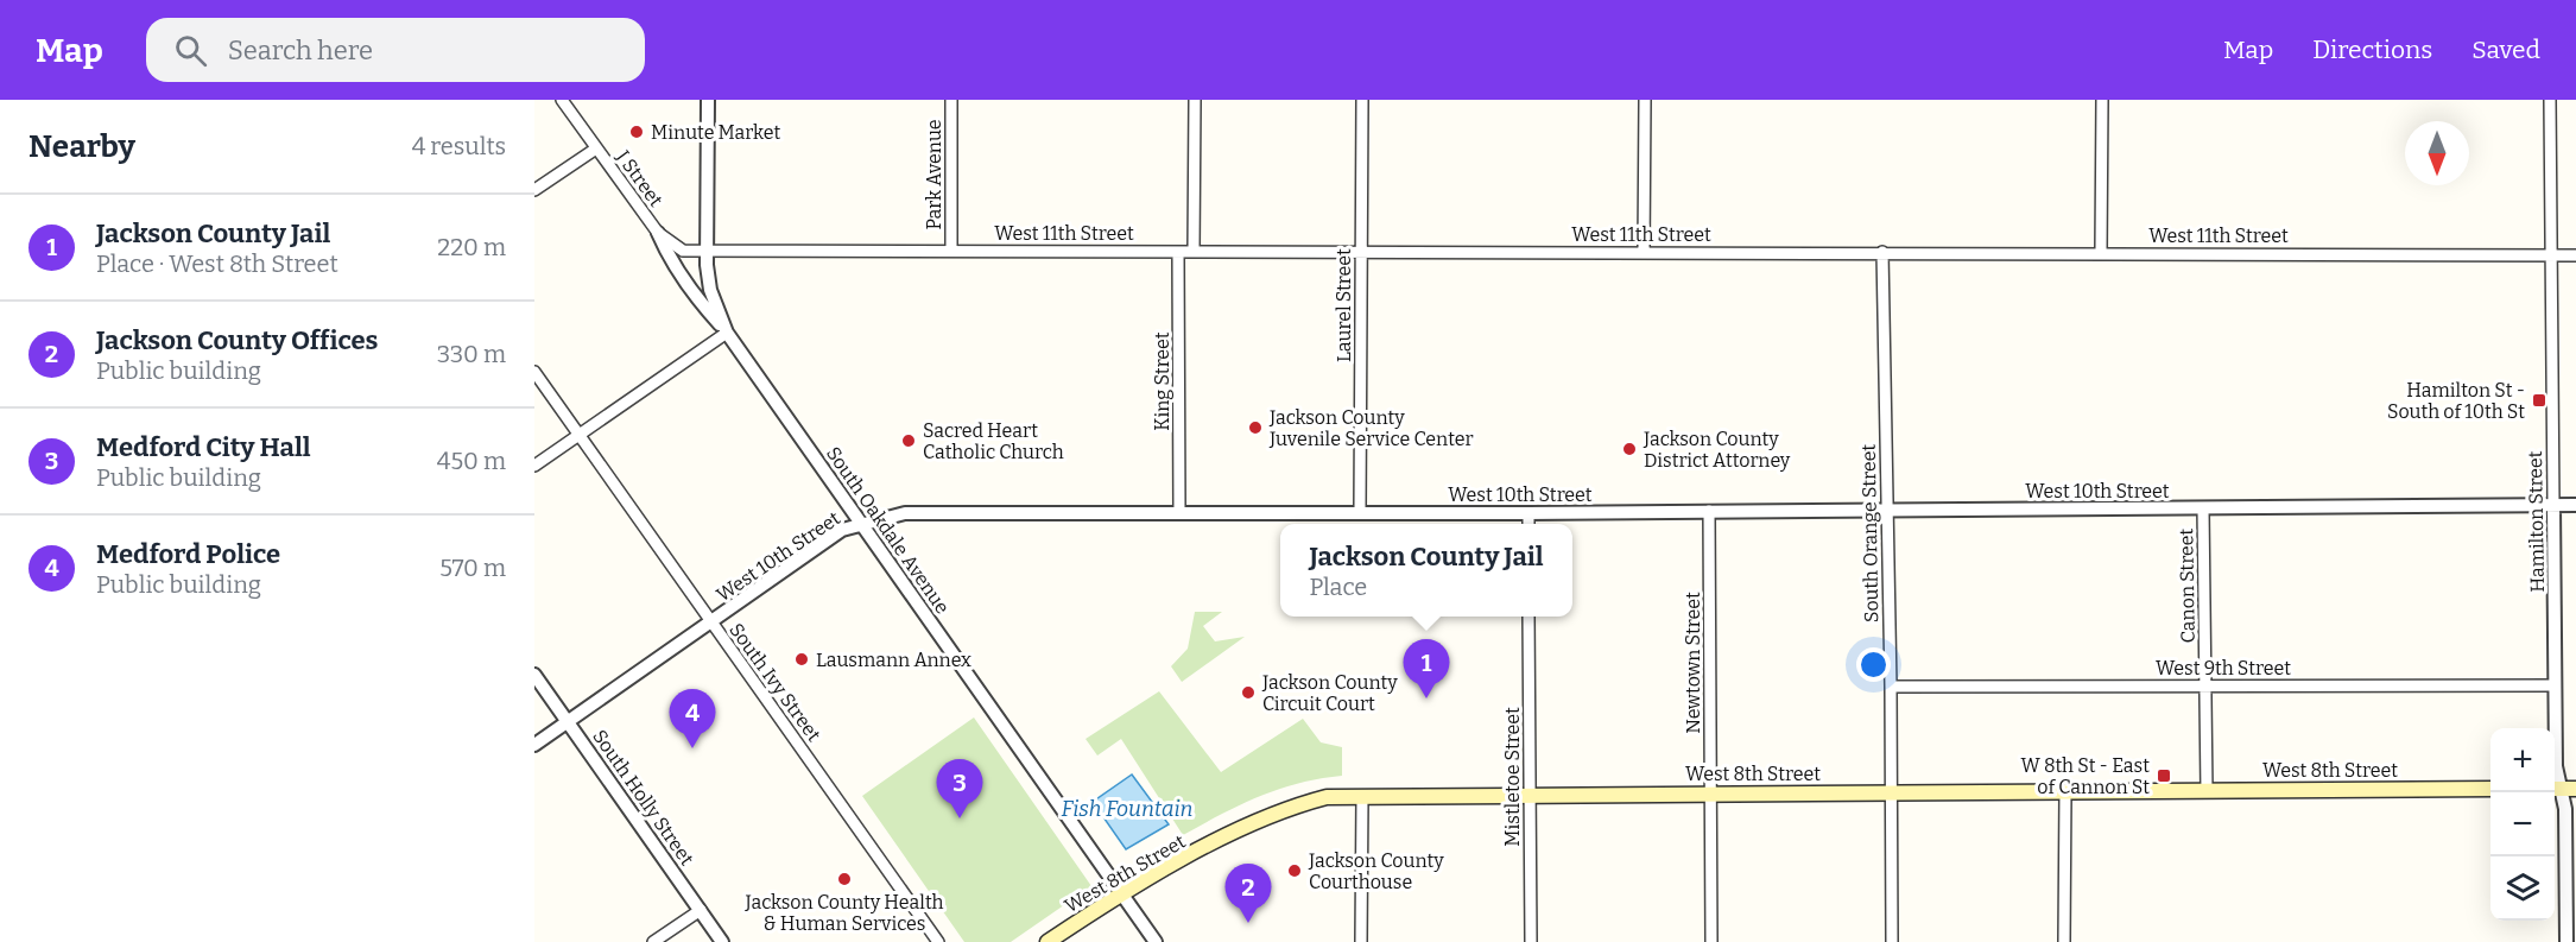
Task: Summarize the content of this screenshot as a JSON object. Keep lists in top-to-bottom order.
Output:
{
  "streets": {
    "main road": ["West 8th Street"],
    "street": [
      "Park Avenue",
      "J Street",
      "West 11th Street",
      "Laurel Street",
      "King Street",
      "West 10th Street",
      "Hamilton Street",
      "South Oakdale Avenue",
      "South Orange Street",
      "Canon Street",
      "Newtown Street",
      "West 9th Street",
      "South Ivy Street",
      "Mistletoe Street",
      "South Holly Street"
    ]
  },
  "crossings": [
    ["Park Avenue", "West 11th Street"],
    ["J Street", "West 11th Street"],
    ["J Street", "South Oakdale Avenue"],
    ["West 11th Street", "Laurel Street"],
    ["West 11th Street", "King Street"],
    ["West 11th Street", "Hamilton Street"],
    ["West 11th Street", "South Oakdale Avenue"],
    ["West 11th Street", "South Orange Street"],
    ["Laurel Street", "West 10th Street"],
    ["King Street", "West 10th Street"],
    ["West 10th Street", "Hamilton Street"],
    ["West 10th Street", "South Oakdale Avenue"],
    ["West 10th Street", "South Orange Street"],
    ["West 10th Street", "Canon Street"],
    ["West 10th Street", "Newtown Street"],
    ["West 10th Street", "South Ivy Street"],
    ["West 10th Street", "South Holly Street"],
    ["Hamilton Street", "West 9th Street"],
    ["South Oakdale Avenue", "West 8th Street"],
    ["South Orange Street", "West 9th Street"],
    ["South Orange Street", "West 8th Street"],
    ["Canon Street", "West 9th Street"],
    ["Canon Street", "West 8th Street"],
    ["Newtown Street", "West 8th Street"],
    ["West 8th Street", "Mistletoe Street"]
  ],
  "water": ["Fish Fountain"],
  "places": {
    "other": [
      "Minute Market",
      "Jackson County Juvenile Service Center",
      "Sacred Heart Catholic Church",
      "Jackson County District Attorney",
      "Lausmann Annex",
      "Jackson County Circuit Court",
      "Jackson County Courthouse",
      "Jackson County Health & Human Services"
    ],
    "transit": ["Hamilton St - South of 10th St", "W 8th St - East of Cannon St"]
  },
  "north": "bottom",
  "page": {
    "header": "Map",
    "search": "Search here",
    "nav": ["Map", "Directions", "Saved"],
    "heading": ["Nearby", "4 results"],
    "list": [
      {
        "mark": "1",
        "name": "Jackson County Jail",
        "note": "Place · West 8th Street",
        "value": "220 m"
      },
      {
        "mark": "2",
        "name": "Jackson County Offices",
        "note": "Public building",
        "value": "330 m"
      },
      {
        "mark": "3",
        "name": "Medford City Hall",
        "note": "Public building",
        "value": "450 m"
      },
      {
        "mark": "4",
        "name": "Medford Police",
        "note": "Public building",
        "value": "570 m"
      }
    ],
    "popup": ["Jackson County Jail", "Place"],
    "pins": [
      "1",
      "4",
      "3",
      "2"
    ],
    "map_buttons": ["+", "−"]
  }
}
